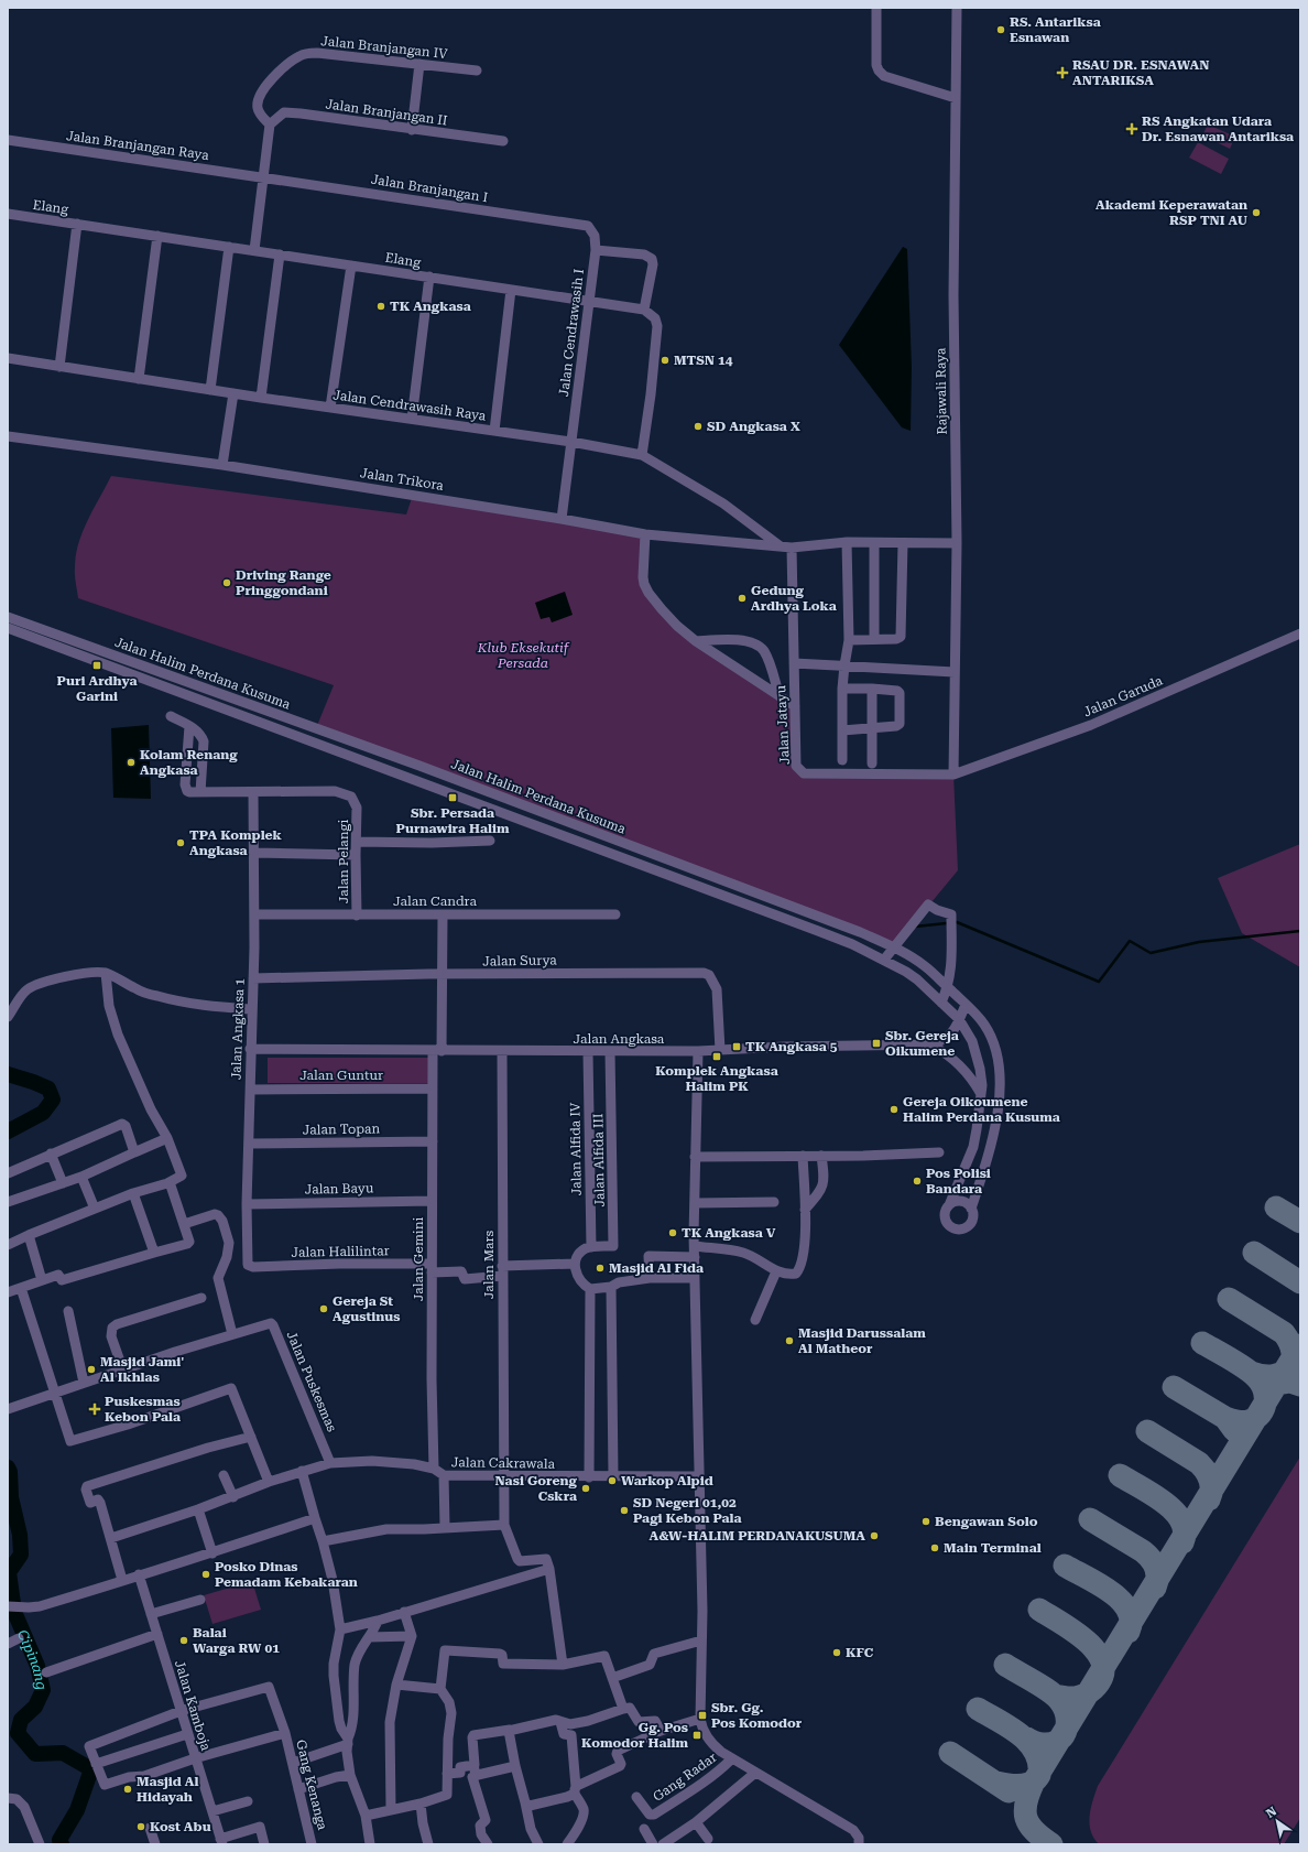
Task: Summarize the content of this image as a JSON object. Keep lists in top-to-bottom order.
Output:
{
  "streets": {
    "street": [
      "Jalan Branjangan IV",
      "Jalan Branjangan II",
      "Jalan Branjangan Raya",
      "Jalan Branjangan I",
      "Elang",
      "Jalan Cendrawasih I",
      "Rajawali Raya",
      "Jalan Cendrawasih Raya",
      "Jalan Trikora",
      "Jalan Halim Perdana Kusuma",
      "Jalan Garuda",
      "Jalan Jatayu",
      "Jalan Pelangi",
      "Jalan Candra",
      "Jalan Surya",
      "Jalan Angkasa 1",
      "Jalan Angkasa",
      "Jalan Guntur",
      "Jalan Topan",
      "Jalan Alfida IV",
      "Jalan Alfida III",
      "Jalan Bayu",
      "Jalan Halilintar",
      "Jalan Gemini",
      "Jalan Mars",
      "Jalan Puskesmas",
      "Jalan Cakrawala",
      "Jalan Kamboja",
      "Gang Radar",
      "Gang Kenanga"
    ]
  },
  "crossings": [
    ["Jalan Branjangan IV", "Jalan Branjangan II"],
    ["Jalan Branjangan Raya", "Jalan Branjangan I"],
    ["Jalan Branjangan I", "Jalan Cendrawasih I"],
    ["Elang", "Jalan Cendrawasih I"],
    ["Jalan Cendrawasih I", "Jalan Cendrawasih Raya"],
    ["Jalan Cendrawasih I", "Jalan Trikora"],
    ["Rajawali Raya", "Jalan Trikora"],
    ["Rajawali Raya", "Jalan Garuda"],
    ["Rajawali Raya", "Jalan Jatayu"],
    ["Jalan Cendrawasih Raya", "Jalan Trikora"],
    ["Jalan Cendrawasih Raya", "Jalan Jatayu"],
    ["Jalan Trikora", "Jalan Jatayu"],
    ["Jalan Halim Perdana Kusuma", "Jalan Angkasa"],
    ["Jalan Garuda", "Jalan Jatayu"],
    ["Jalan Pelangi", "Jalan Candra"],
    ["Jalan Pelangi", "Jalan Angkasa 1"],
    ["Jalan Candra", "Jalan Angkasa 1"],
    ["Jalan Candra", "Jalan Gemini"],
    ["Jalan Surya", "Jalan Angkasa 1"],
    ["Jalan Surya", "Jalan Angkasa"],
    ["Jalan Surya", "Jalan Gemini"],
    ["Jalan Angkasa 1", "Jalan Angkasa"],
    ["Jalan Angkasa 1", "Jalan Guntur"],
    ["Jalan Angkasa 1", "Jalan Topan"],
    ["Jalan Angkasa 1", "Jalan Bayu"],
    ["Jalan Angkasa 1", "Jalan Halilintar"],
    ["Jalan Angkasa", "Jalan Alfida IV"],
    ["Jalan Angkasa", "Jalan Alfida III"],
    ["Jalan Angkasa", "Jalan Gemini"],
    ["Jalan Angkasa", "Jalan Mars"],
    ["Jalan Guntur", "Jalan Gemini"],
    ["Jalan Topan", "Jalan Gemini"],
    ["Jalan Alfida IV", "Jalan Alfida III"],
    ["Jalan Bayu", "Jalan Gemini"],
    ["Jalan Halilintar", "Jalan Gemini"],
    ["Jalan Halilintar", "Jalan Mars"],
    ["Jalan Gemini", "Jalan Cakrawala"],
    ["Jalan Mars", "Jalan Cakrawala"],
    ["Jalan Puskesmas", "Jalan Cakrawala"],
    ["Jalan Kamboja", "Gang Kenanga"]
  ],
  "water": ["Cipinang"],
  "parks": ["Klub Eksekutif Persada"],
  "places": {
    "other": [
      "RS. Antariksa Esnawan",
      "Akademi Keperawatan RSP TNI AU",
      "TK Angkasa",
      "MTSN 14",
      "SD Angkasa X",
      "Driving Range Pringgondani",
      "Gedung Ardhya Loka",
      "Kolam Renang Angkasa",
      "TPA Komplek Angkasa",
      "Gereja Oikoumene Halim Perdana Kusuma",
      "Pos Polisi Bandara",
      "TK Angkasa V",
      "Masjid Al Fida",
      "Gereja St Agustinus",
      "Masjid Darussalam Al Matheor",
      "Masjid Jami' Al Ikhlas",
      "Warkop Alpid",
      "Nasi Goreng Cskra",
      "SD Negeri 01,02 Pagi Kebon Pala",
      "Bengawan Solo",
      "A&W-HALIM PERDANAKUSUMA",
      "Main Terminal",
      "Posko Dinas Pemadam Kebakaran",
      "Balai Warga RW 01",
      "KFC",
      "Masjid Al Hidayah",
      "Kost Abu"
    ],
    "health": ["RSAU DR. ESNAWAN ANTARIKSA", "RS Angkatan Udara Dr. Esnawan Antariksa", "Puskesmas Kebon Pala"],
    "transit": [
      "Puri Ardhya Garini",
      "Sbr. Persada Purnawira Halim",
      "Sbr. Gereja Oikumene",
      "TK Angkasa 5",
      "Komplek Angkasa Halim PK",
      "Sbr. Gg. Pos Komodor",
      "Gg. Pos Komodor Halim"
    ]
  },
  "north": "top left"
}
